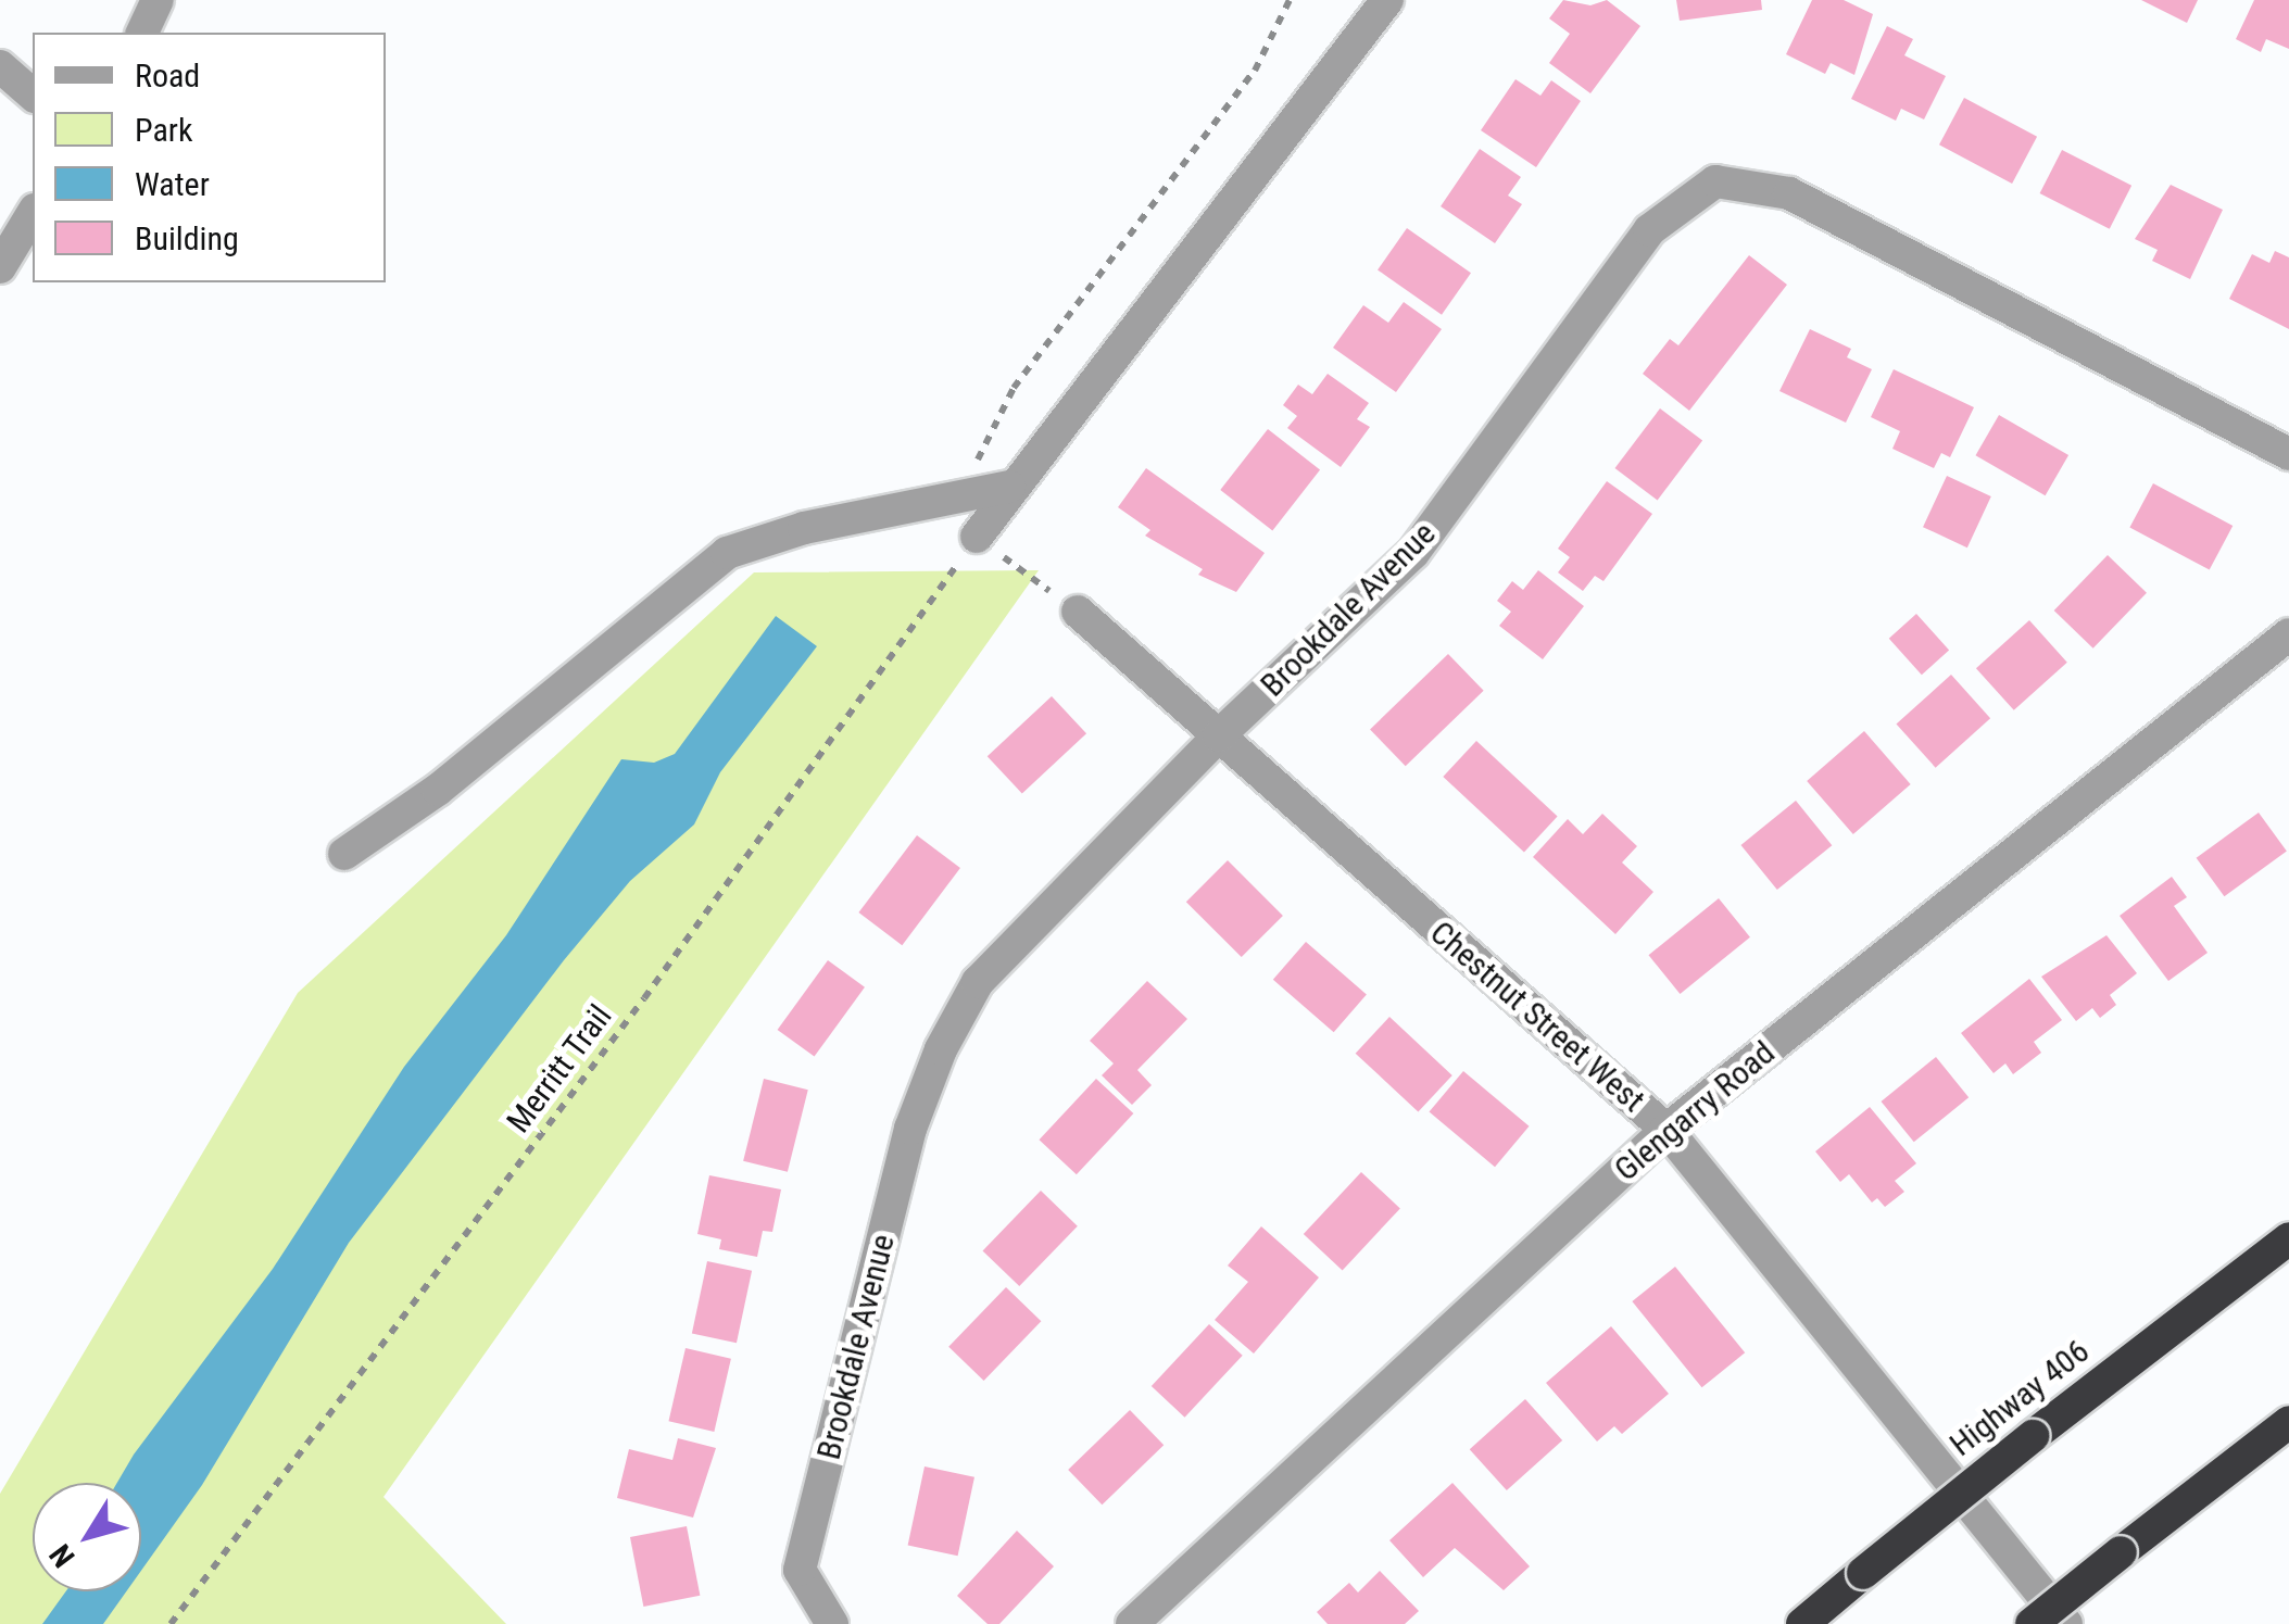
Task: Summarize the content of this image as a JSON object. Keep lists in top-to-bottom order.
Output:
{
  "streets": {
    "highway": ["Highway 406"],
    "street": ["Brookdale Avenue", "Chestnut Street West", "Glengarry Road"],
    "path": ["Merritt Trail"]
  },
  "crossings": [
    ["Brookdale Avenue", "Chestnut Street West"],
    ["Chestnut Street West", "Glengarry Road"]
  ],
  "legend": [
    "Road",
    "Park",
    "Water",
    "Building"
  ],
  "north": "bottom left"
}
